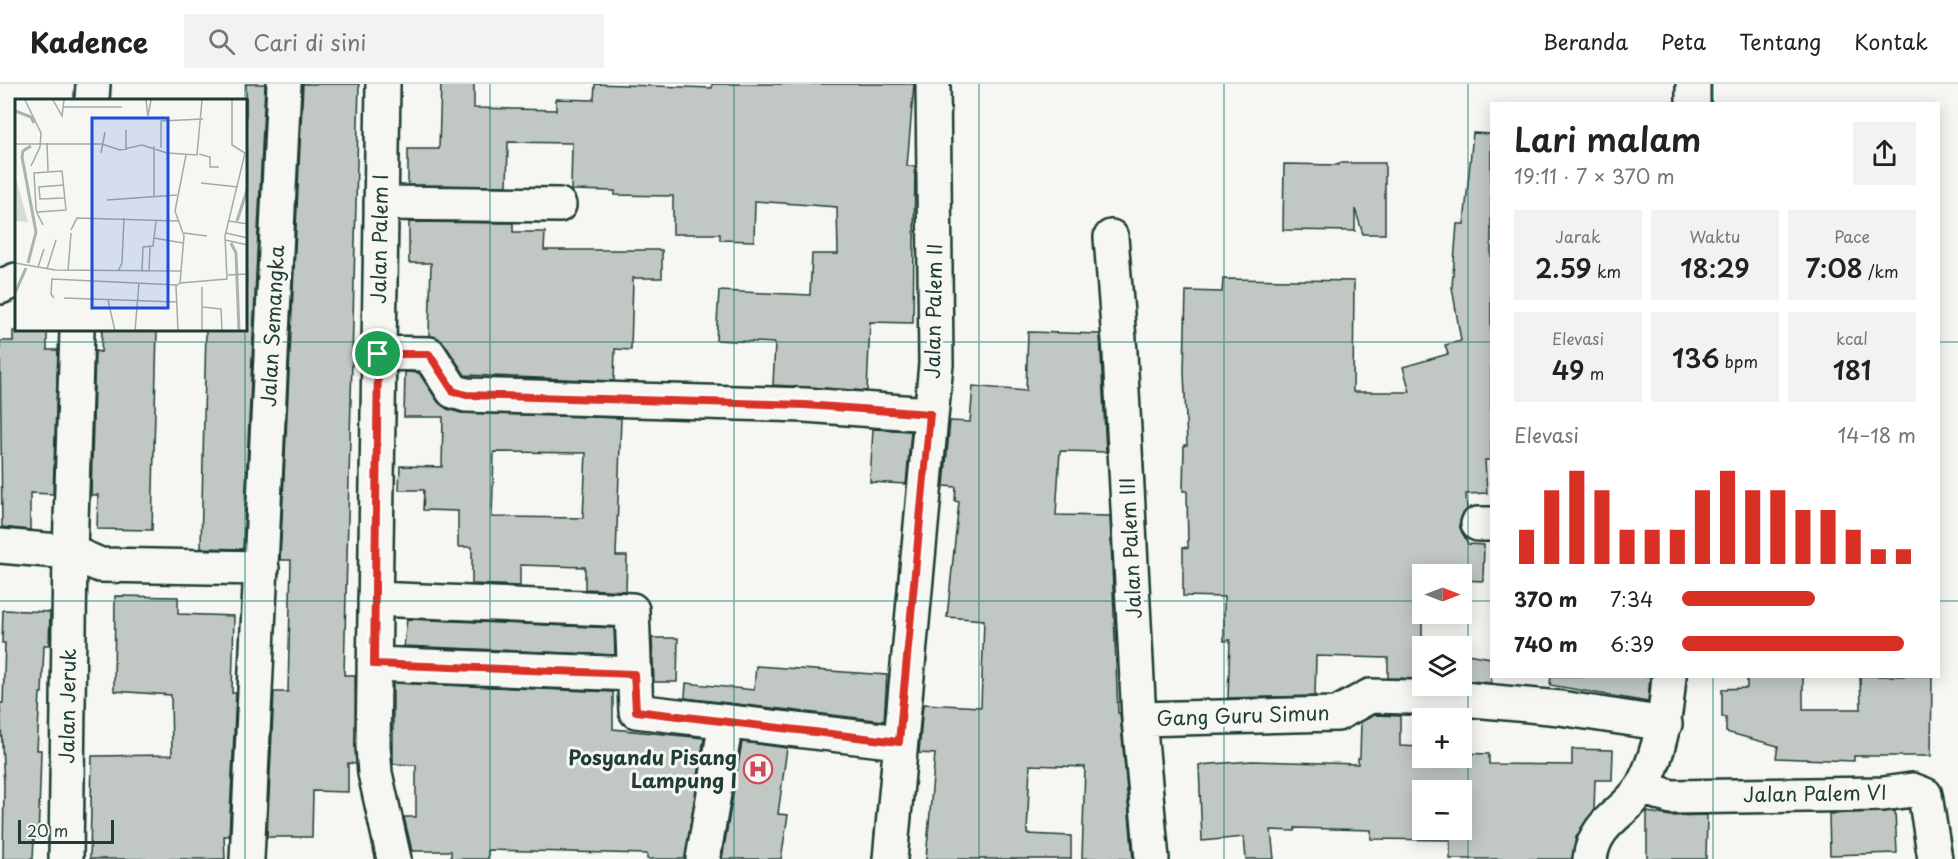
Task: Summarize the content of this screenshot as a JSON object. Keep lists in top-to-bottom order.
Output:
{
  "streets": {
    "street": [
      "Jalan Palem I",
      "Jalan Palem II",
      "Jalan Semangka",
      "Jalan Palem III",
      "Jalan Jeruk",
      "Gang Guru Simun",
      "Jalan Palem VI"
    ]
  },
  "crossings": [
    ["Jalan Palem III", "Gang Guru Simun"]
  ],
  "places": {
    "hospital": ["Posyandu Pisang Lampung I"]
  },
  "scale_bar": "20 m",
  "north": "right",
  "page": {
    "header": "Kadence",
    "search": "Cari di sini",
    "nav": [
      "Beranda",
      "Peta",
      "Tentang",
      "Kontak"
    ],
    "heading": ["Lari malam", "19:11 · 7 × 370 m"],
    "stats": [
      ["Jarak", "2.59 km"],
      ["Waktu", "18:29"],
      ["Pace", "7:08 /km"],
      ["Elevasi", "49 m"],
      ["136 bpm"],
      ["kcal", "181"]
    ],
    "chart": ["Elevasi", "14–18 m"],
    "map_buttons": ["+", "−"],
    "list": [
      {
        "name": "370 m",
        "note": "7:34"
      },
      {
        "name": "740 m",
        "note": "6:39"
      }
    ],
    "scale": "20 m"
  }
}
